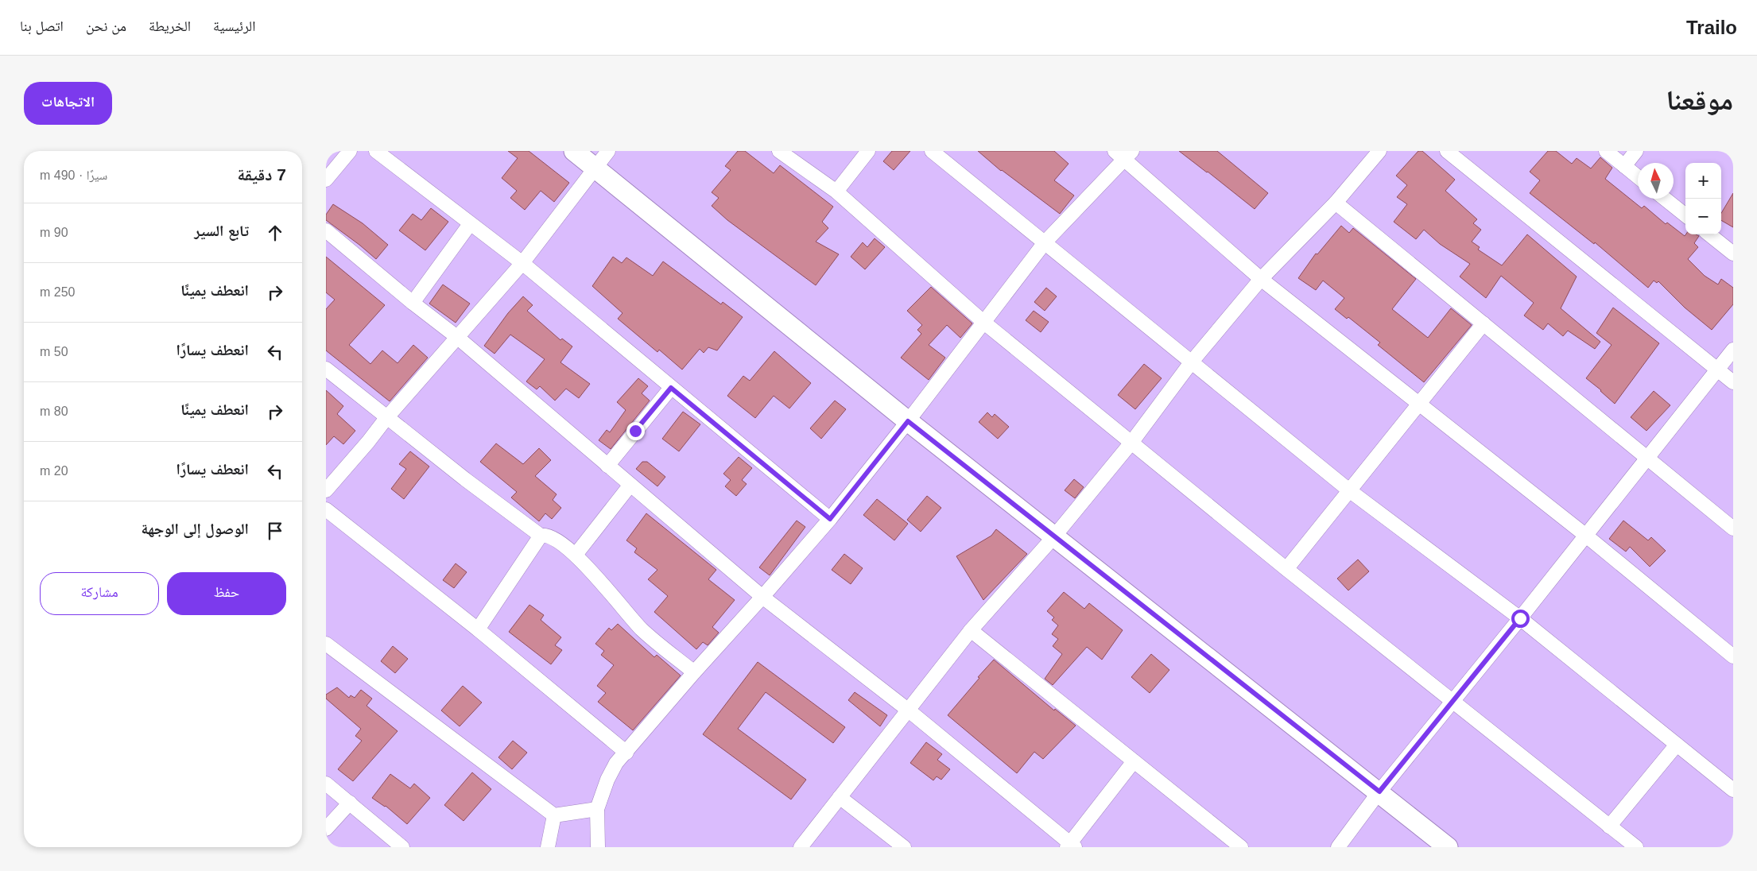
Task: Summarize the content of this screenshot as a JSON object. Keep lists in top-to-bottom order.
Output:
{
  "north": "top",
  "page": {
    "header": "Trailo",
    "nav": [
      "الرئيسية",
      "الخريطة",
      "من نحن",
      "اتصل بنا"
    ],
    "title": "موقعنا",
    "buttons": [
      "الاتجاهات",
      ["حفظ", "مشاركة"]
    ],
    "heading": ["7 دقيقة", "سيرًا · 490 m"],
    "map_buttons": ["+", "−"],
    "list": [
      ["تابع السير", "90 m"],
      ["انعطف يمينًا", "250 m"],
      ["انعطف يسارًا", "50 m"],
      ["انعطف يمينًا", "80 m"],
      ["انعطف يسارًا", "20 m"],
      "الوصول إلى الوجهة"
    ]
  }
}
